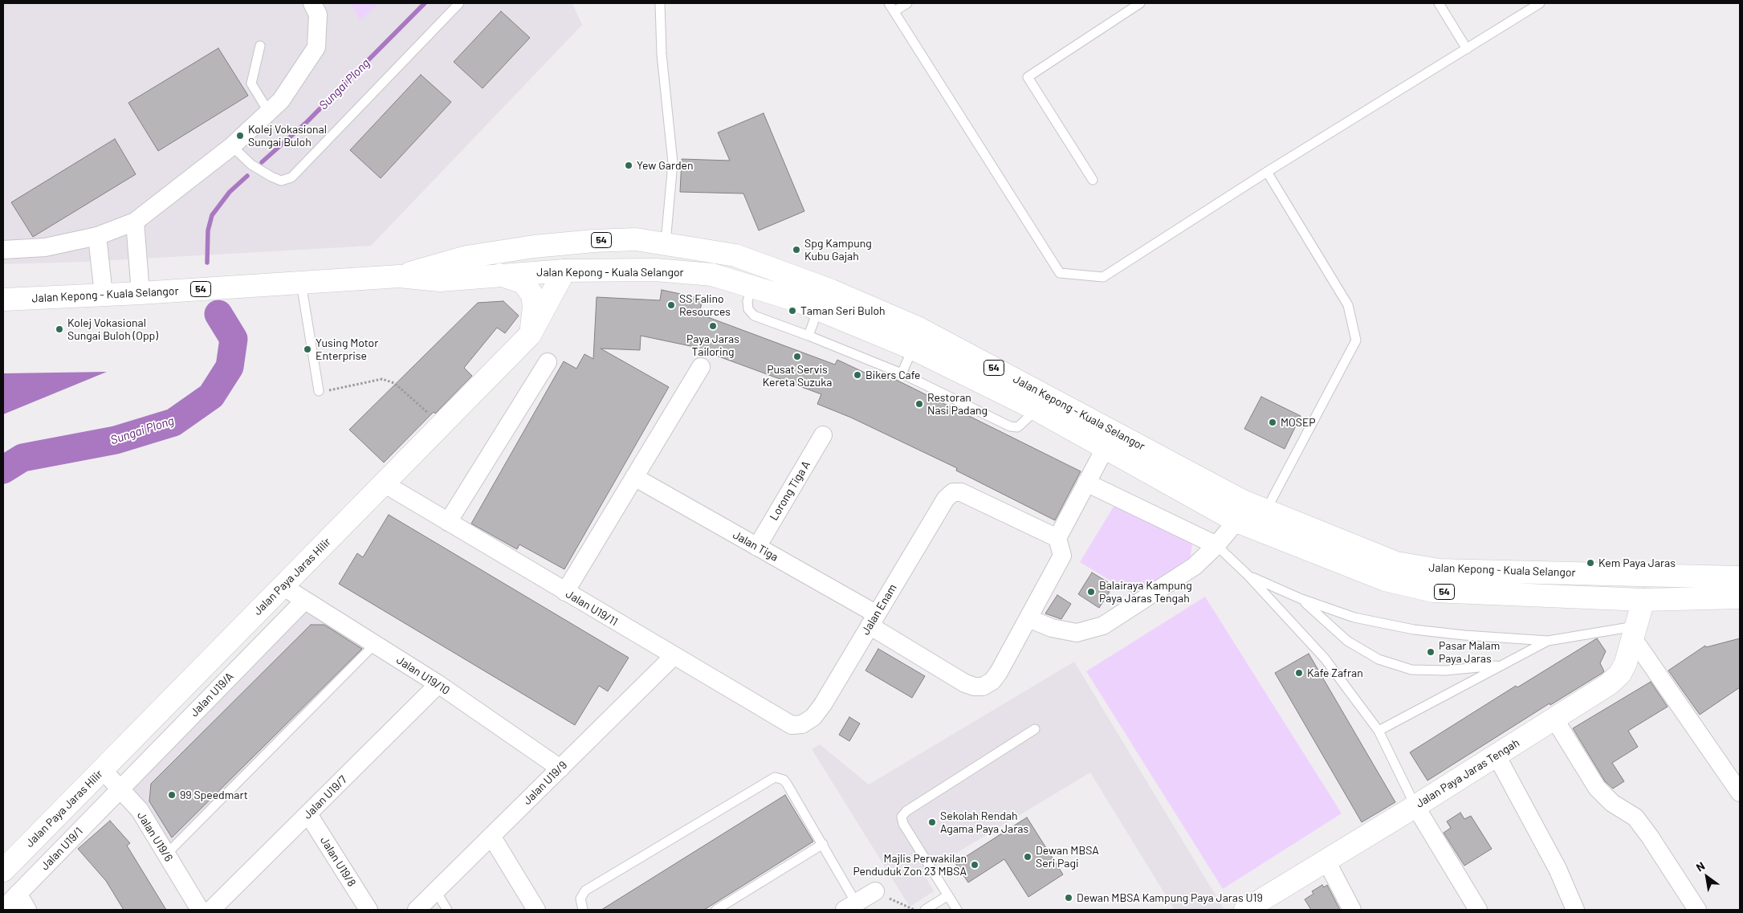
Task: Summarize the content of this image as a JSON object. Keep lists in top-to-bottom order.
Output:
{
  "streets": {
    "main road": [
      "54",
      "Jalan Kepong - Kuala Selangor",
      "Jalan Paya Jaras Hilir",
      "Jalan Paya Jaras Tengah"
    ],
    "street": [
      "Lorong Tiga A",
      "Jalan Tiga",
      "Jalan U19/11",
      "Jalan Enam",
      "Jalan U19/10",
      "Jalan U19/A",
      "Jalan U19/9",
      "Jalan U19/7",
      "Jalan U19/6",
      "Jalan U19/1",
      "Jalan U19/8"
    ]
  },
  "crossings": [
    ["Jalan Kepong - Kuala Selangor", "Jalan Paya Jaras Hilir"],
    ["Jalan Kepong - Kuala Selangor", "Jalan Paya Jaras Tengah"],
    ["Lorong Tiga A", "Jalan Tiga"],
    ["Jalan Tiga", "Jalan Enam"],
    ["Jalan Paya Jaras Hilir", "Jalan U19/11"],
    ["Jalan Paya Jaras Hilir", "Jalan U19/10"],
    ["Jalan Paya Jaras Hilir", "Jalan U19/6"],
    ["Jalan U19/11", "Jalan Enam"],
    ["Jalan U19/11", "Jalan U19/9"],
    ["Jalan U19/10", "Jalan U19/A"],
    ["Jalan U19/10", "Jalan U19/9"],
    ["Jalan U19/10", "Jalan U19/7"],
    ["Jalan U19/A", "Jalan U19/6"],
    ["Jalan U19/A", "Jalan U19/1"],
    ["Jalan U19/7", "Jalan U19/8"],
    ["Jalan U19/6", "Jalan U19/1"]
  ],
  "water": ["Sungai Plong"],
  "places": [
    "Kolej Vokasional Sungai Buloh",
    "Yew Garden",
    "Spg Kampung Kubu Gajah",
    "SS Falino Resources",
    "Taman Seri Buloh",
    "Paya Jaras Tailoring",
    "Kolej Vokasional Sungai Buloh (Opp)",
    "Yusing Motor Enterprise",
    "Pusat Servis Kereta Suzuka",
    "Bikers Cafe",
    "Restoran Nasi Padang",
    "MOSEP",
    "Kem Paya Jaras",
    "Balairaya Kampung Paya Jaras Tengah",
    "Pasar Malam Paya Jaras",
    "Kafe Zafran",
    "99 Speedmart",
    "Sekolah Rendah Agama Paya Jaras",
    "Dewan MBSA Seri Pagi",
    "Majlis Perwakilan Penduduk Zon 23 MBSA",
    "Dewan MBSA Kampung Paya Jaras U19"
  ],
  "north": "top left"
}
